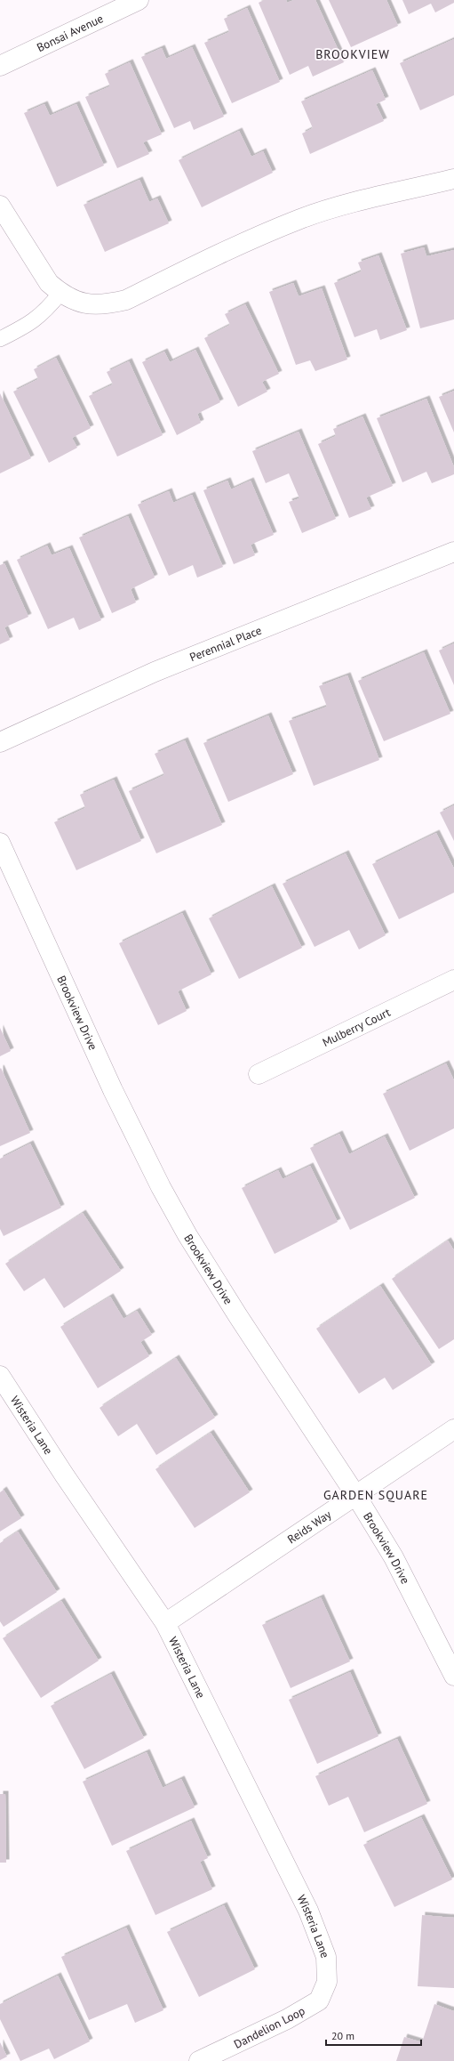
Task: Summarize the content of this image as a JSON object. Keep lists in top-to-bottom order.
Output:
{
  "streets": {
    "street": [
      "Bonsai Avenue",
      "Perennial Place",
      "Brookview Drive",
      "Mulberry Court",
      "Wisteria Lane",
      "Reids Way",
      "Dandelion Loop"
    ]
  },
  "crossings": [
    ["Brookview Drive", "Reids Way"],
    ["Wisteria Lane", "Reids Way"],
    ["Wisteria Lane", "Dandelion Loop"]
  ],
  "districts": ["BROOKVIEW", "GARDEN SQUARE"],
  "scale_bar": "20 m"
}
